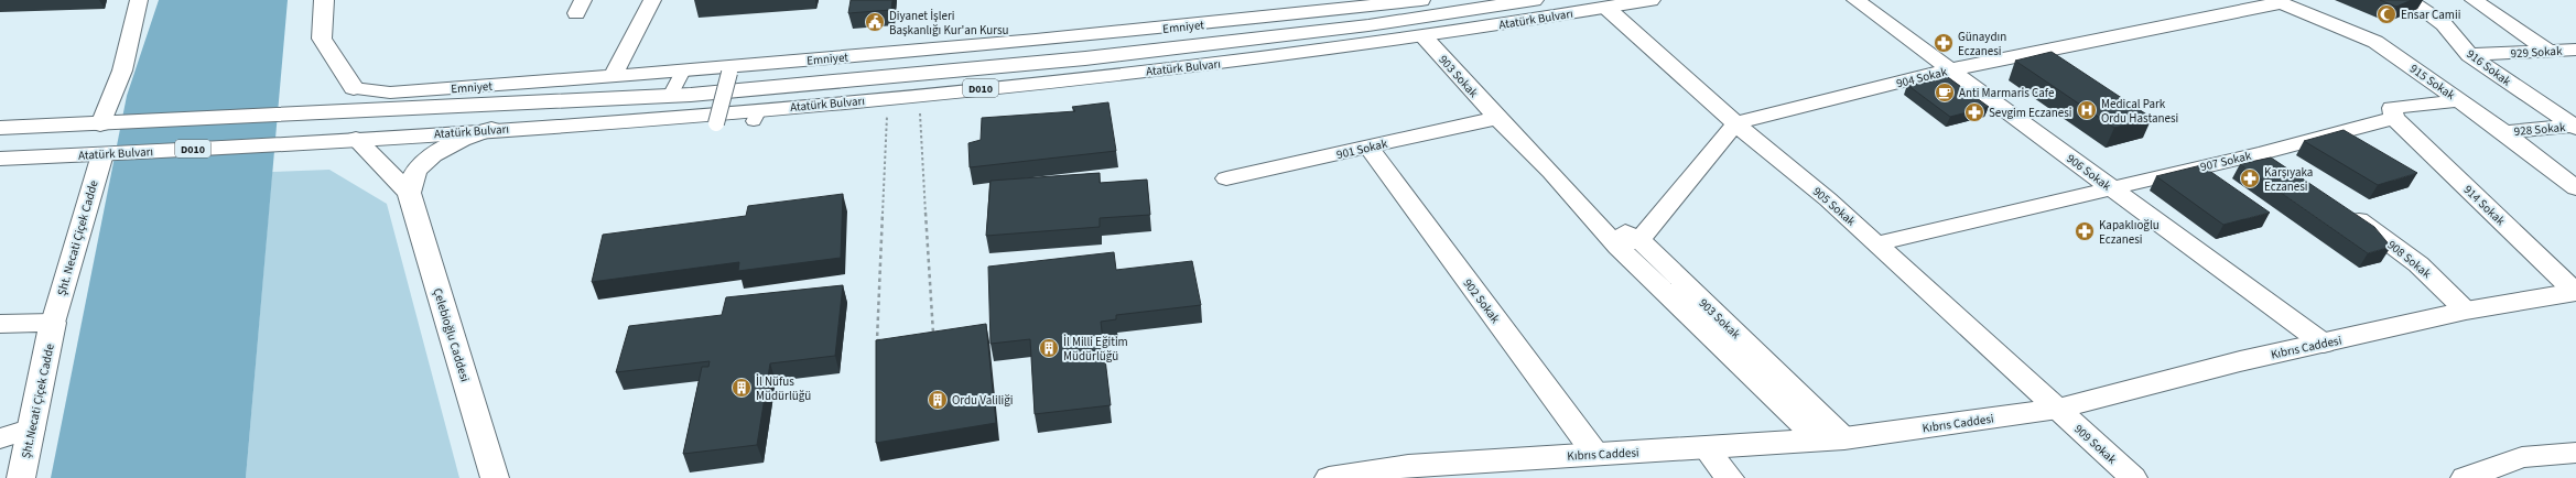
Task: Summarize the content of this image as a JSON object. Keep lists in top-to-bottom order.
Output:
{
  "streets": {
    "main road": [
      "Atatürk Bulvarı",
      "D010",
      "Çelebioğlu Caddesi",
      "Kıbrıs Caddesi",
      "Şht.Necati Çiçek Cadde"
    ],
    "street": [
      "Emniyet",
      "929 Sokak",
      "916 Sokak",
      "903 Sokak",
      "904 Sokak",
      "915 Sokak",
      "928 Sokak",
      "901 Sokak",
      "907 Sokak",
      "906 Sokak",
      "914 Sokak",
      "905 Sokak",
      "Şht. Necati Çiçek Cadde",
      "908 Sokak",
      "902 Sokak",
      "909 Sokak"
    ]
  },
  "crossings": [
    ["Atatürk Bulvarı", "903 Sokak"],
    ["Atatürk Bulvarı", "905 Sokak"],
    ["Atatürk Bulvarı", "Şht. Necati Çiçek Cadde"],
    ["929 Sokak", "916 Sokak"],
    ["916 Sokak", "928 Sokak"],
    ["903 Sokak", "901 Sokak"],
    ["903 Sokak", "Kıbrıs Caddesi"],
    ["904 Sokak", "915 Sokak"],
    ["904 Sokak", "906 Sokak"],
    ["904 Sokak", "905 Sokak"],
    ["915 Sokak", "928 Sokak"],
    ["901 Sokak", "902 Sokak"],
    ["907 Sokak", "906 Sokak"],
    ["907 Sokak", "914 Sokak"],
    ["907 Sokak", "905 Sokak"],
    ["906 Sokak", "Kıbrıs Caddesi"],
    ["914 Sokak", "Kıbrıs Caddesi"],
    ["905 Sokak", "Kıbrıs Caddesi"],
    ["905 Sokak", "909 Sokak"],
    ["Şht. Necati Çiçek Cadde", "Şht.Necati Çiçek Cadde"],
    ["908 Sokak", "Kıbrıs Caddesi"],
    ["902 Sokak", "Kıbrıs Caddesi"],
    ["Kıbrıs Caddesi", "909 Sokak"]
  ],
  "places": {
    "mosque": ["Ensar Camii"],
    "public building": ["Diyanet İşleri Başkanlığı Kur'an Kursu"],
    "pharmacy": [
      "Günaydın Eczanesi",
      "Sevgim Eczanesi",
      "Karşıyaka Eczanesi",
      "Kapaklıoğlu Eczanesi"
    ],
    "cafe": ["Anti Marmaris Cafe"],
    "hospital": ["Medical Park Ordu Hastanesi"],
    "building": ["İl Milli Eğitim Müdürlüğü", "İl Nüfus Müdürlüğü", "Ordu Valiliği"]
  }
}
